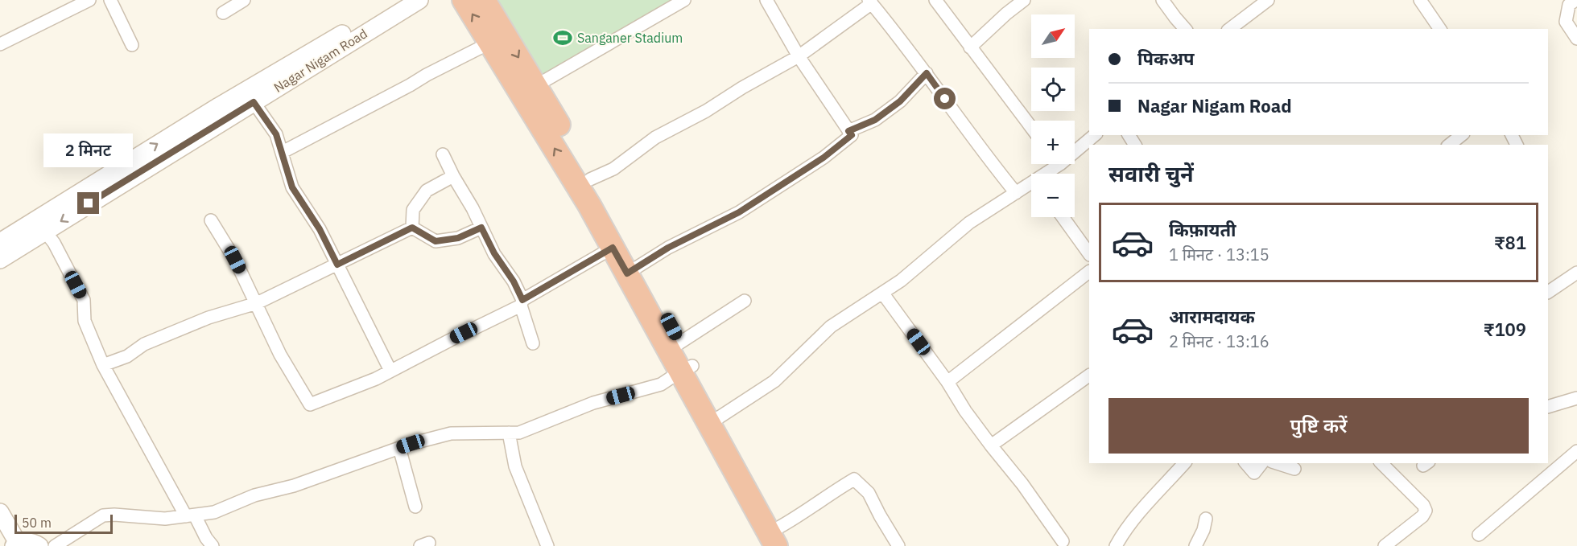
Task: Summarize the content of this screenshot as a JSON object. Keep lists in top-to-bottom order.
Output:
{
  "streets": {
    "street": ["Nagar Nigam Road"]
  },
  "places": {
    "sports": ["Sanganer Stadium"]
  },
  "scale_bar": "50 m",
  "north": "top right",
  "page": {
    "map_buttons": ["+", "−"],
    "banner": ["पिकअप", "Nagar Nigam Road"],
    "bubble": "2 मिनट",
    "heading": "सवारी चुनें",
    "list": [
      {
        "name": "किफ़ायती",
        "note": "1 मिनट · 13:15",
        "value": "₹81"
      },
      {
        "name": "आरामदायक",
        "note": "2 मिनट · 13:16",
        "value": "₹109"
      }
    ],
    "buttons": "पुष्टि करें",
    "scale": "50 m"
  }
}
